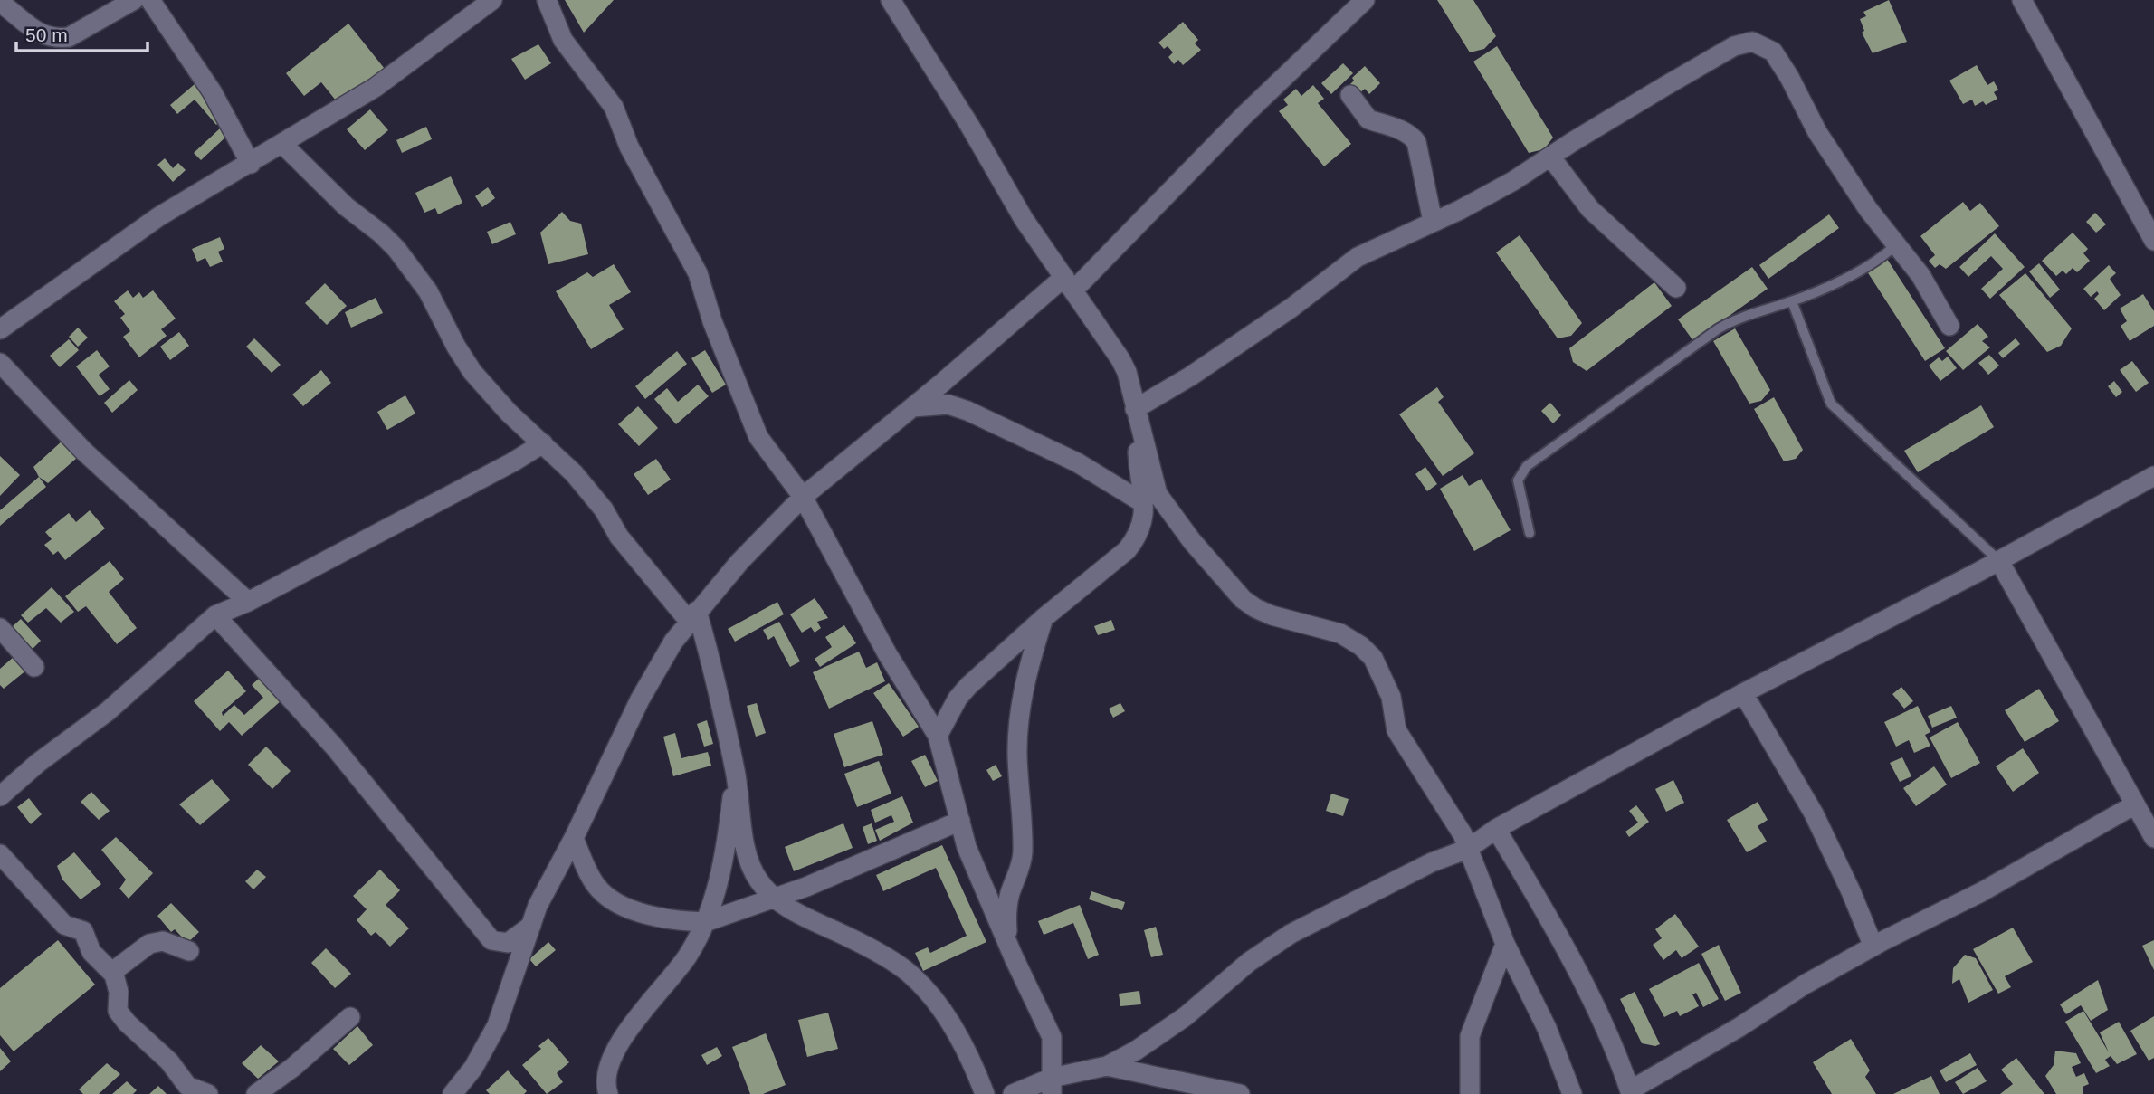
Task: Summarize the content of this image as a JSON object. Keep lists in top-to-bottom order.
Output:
{
  "scale_bar": "50 m"
}
